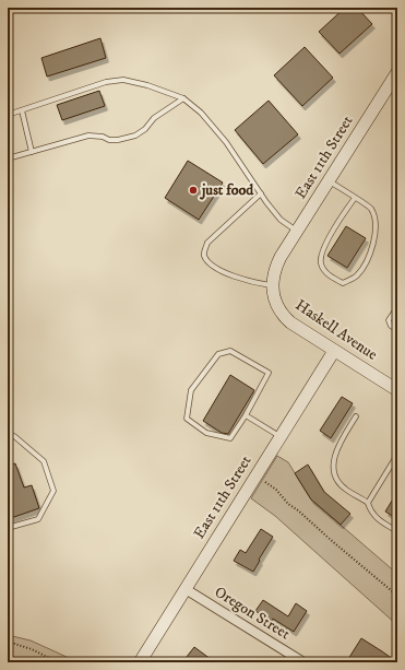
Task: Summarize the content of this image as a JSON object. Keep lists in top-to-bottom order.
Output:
{
  "streets": {
    "main road": ["East 11th Street", "Haskell Avenue"],
    "street": ["Oregon Street"]
  },
  "crossings": [
    ["East 11th Street", "Haskell Avenue"],
    ["East 11th Street", "Oregon Street"]
  ],
  "places": ["just food"]
}
